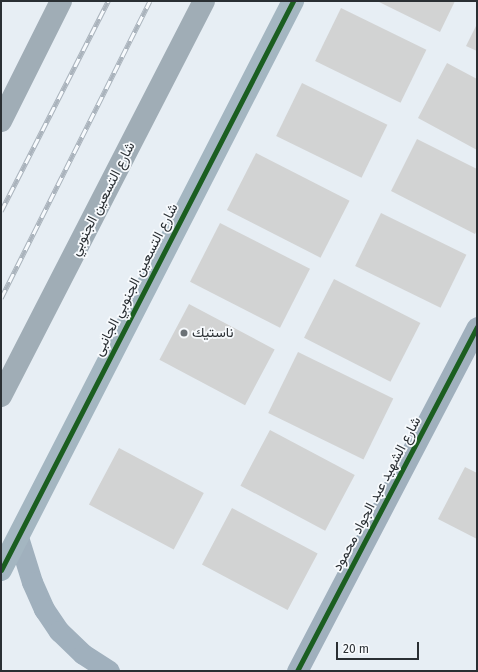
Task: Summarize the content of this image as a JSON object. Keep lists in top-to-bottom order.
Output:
{
  "streets": {
    "highway": ["شارع التسعين الجنوبي"],
    "street": ["شارع التسعين الجنوبي الجانبى", "شارع الشهيد عبد الجواد محمود"]
  },
  "places": ["ناستيك"],
  "scale_bar": "20 m"
}
